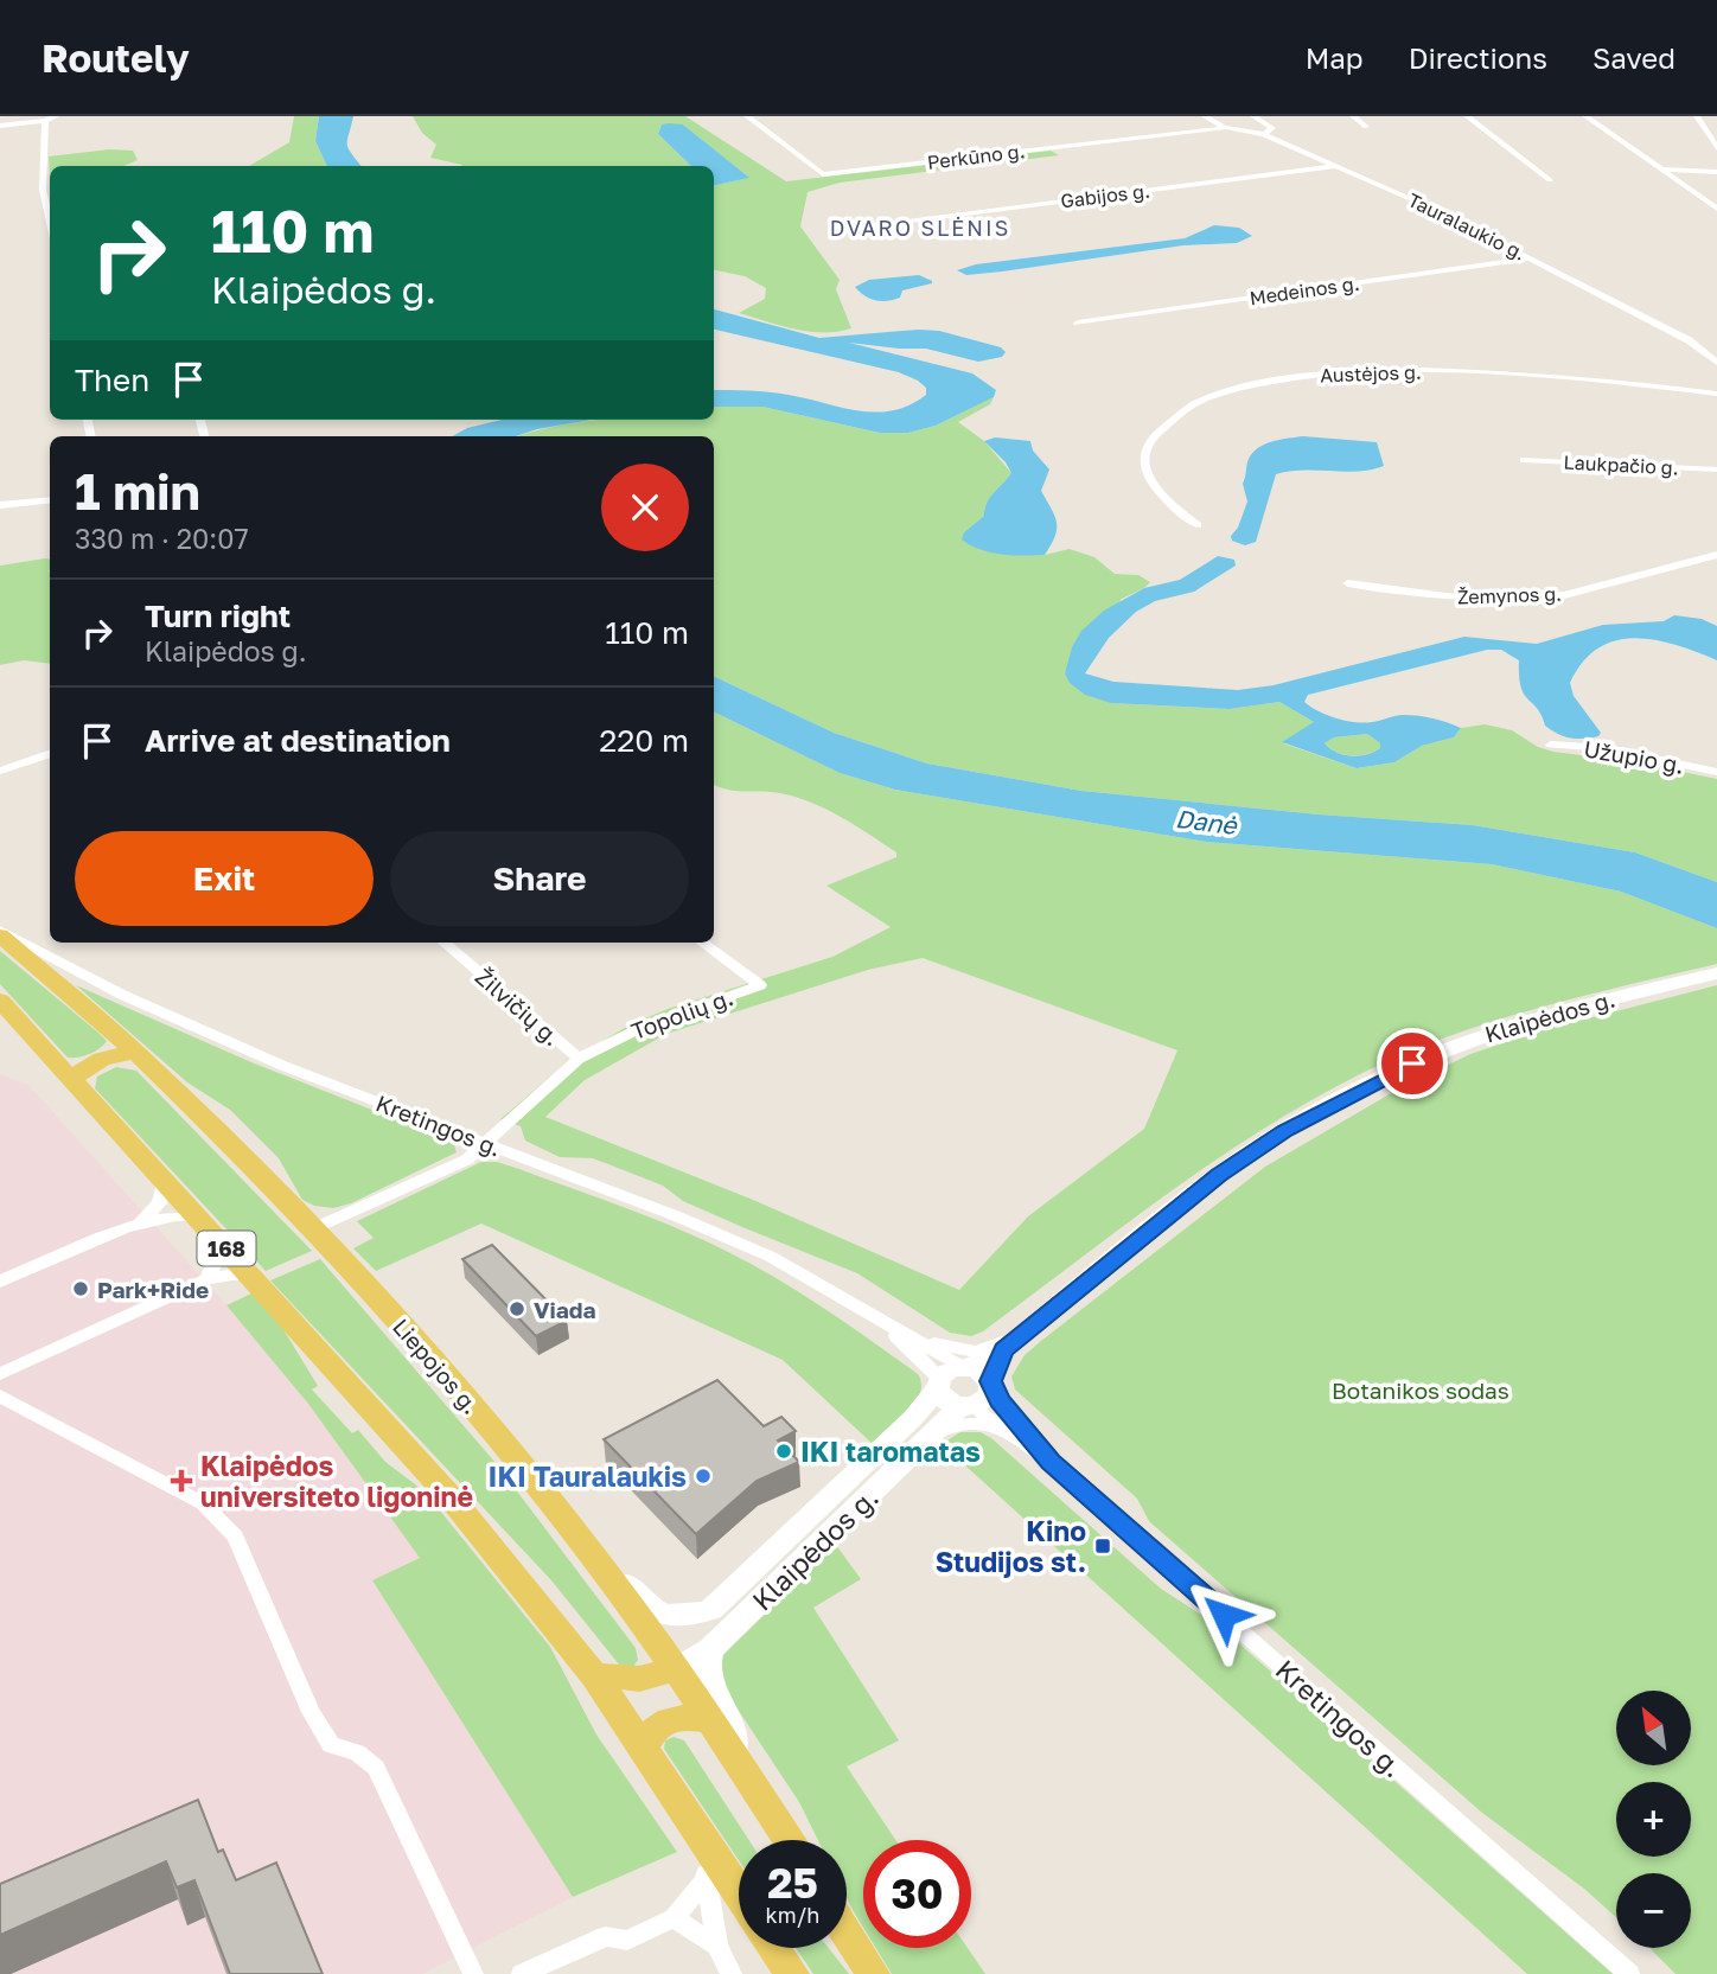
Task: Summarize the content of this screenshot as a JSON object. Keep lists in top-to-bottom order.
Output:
{
  "streets": {
    "main road": ["Klaipėdos g.", "168", "Liepojos g."],
    "street": [
      "Perkūno g.",
      "Gabijos g.",
      "Tauralaukio g.",
      "Medeinos g.",
      "Austėjos g.",
      "Laukpačio g.",
      "Žemynos g.",
      "Užupio g.",
      "Žilvičių g.",
      "Topolių g.",
      "Kretingos g."
    ]
  },
  "crossings": [
    ["Perkūno g.", "Tauralaukio g."],
    ["Gabijos g.", "Tauralaukio g."],
    ["Tauralaukio g.", "Medeinos g."],
    ["Žilvičių g.", "Topolių g."],
    ["Žilvičių g.", "Kretingos g."],
    ["Žilvičių g.", "Liepojos g."],
    ["Klaipėdos g.", "Kretingos g."],
    ["Klaipėdos g.", "Liepojos g."]
  ],
  "districts": ["DVARO SLĖNIS"],
  "water": ["Danė"],
  "parks": ["Botanikos sodas"],
  "places": {
    "other": [
      "Park+Ride",
      "Viada",
      "IKI taromatas",
      "IKI Tauralaukis"
    ],
    "health": ["Klaipėdos universiteto ligoninė"],
    "transit": ["Kino Studijos st."]
  },
  "north": "top left",
  "page": {
    "header": "Routely",
    "nav": ["Map", "Directions", "Saved"],
    "turn": ["110 m", "Klaipėdos g."],
    "then": "Then",
    "heading": ["1 min", "330 m · 20:07"],
    "list": [
      {
        "name": "Turn right",
        "note": "Klaipėdos g.",
        "value": "110 m"
      },
      {
        "name": "Arrive at destination",
        "value": "220 m"
      }
    ],
    "buttons": ["Exit", "Share"],
    "map_buttons": ["+", "−"],
    "speed": "25 km/h",
    "limit": "30"
  }
}
